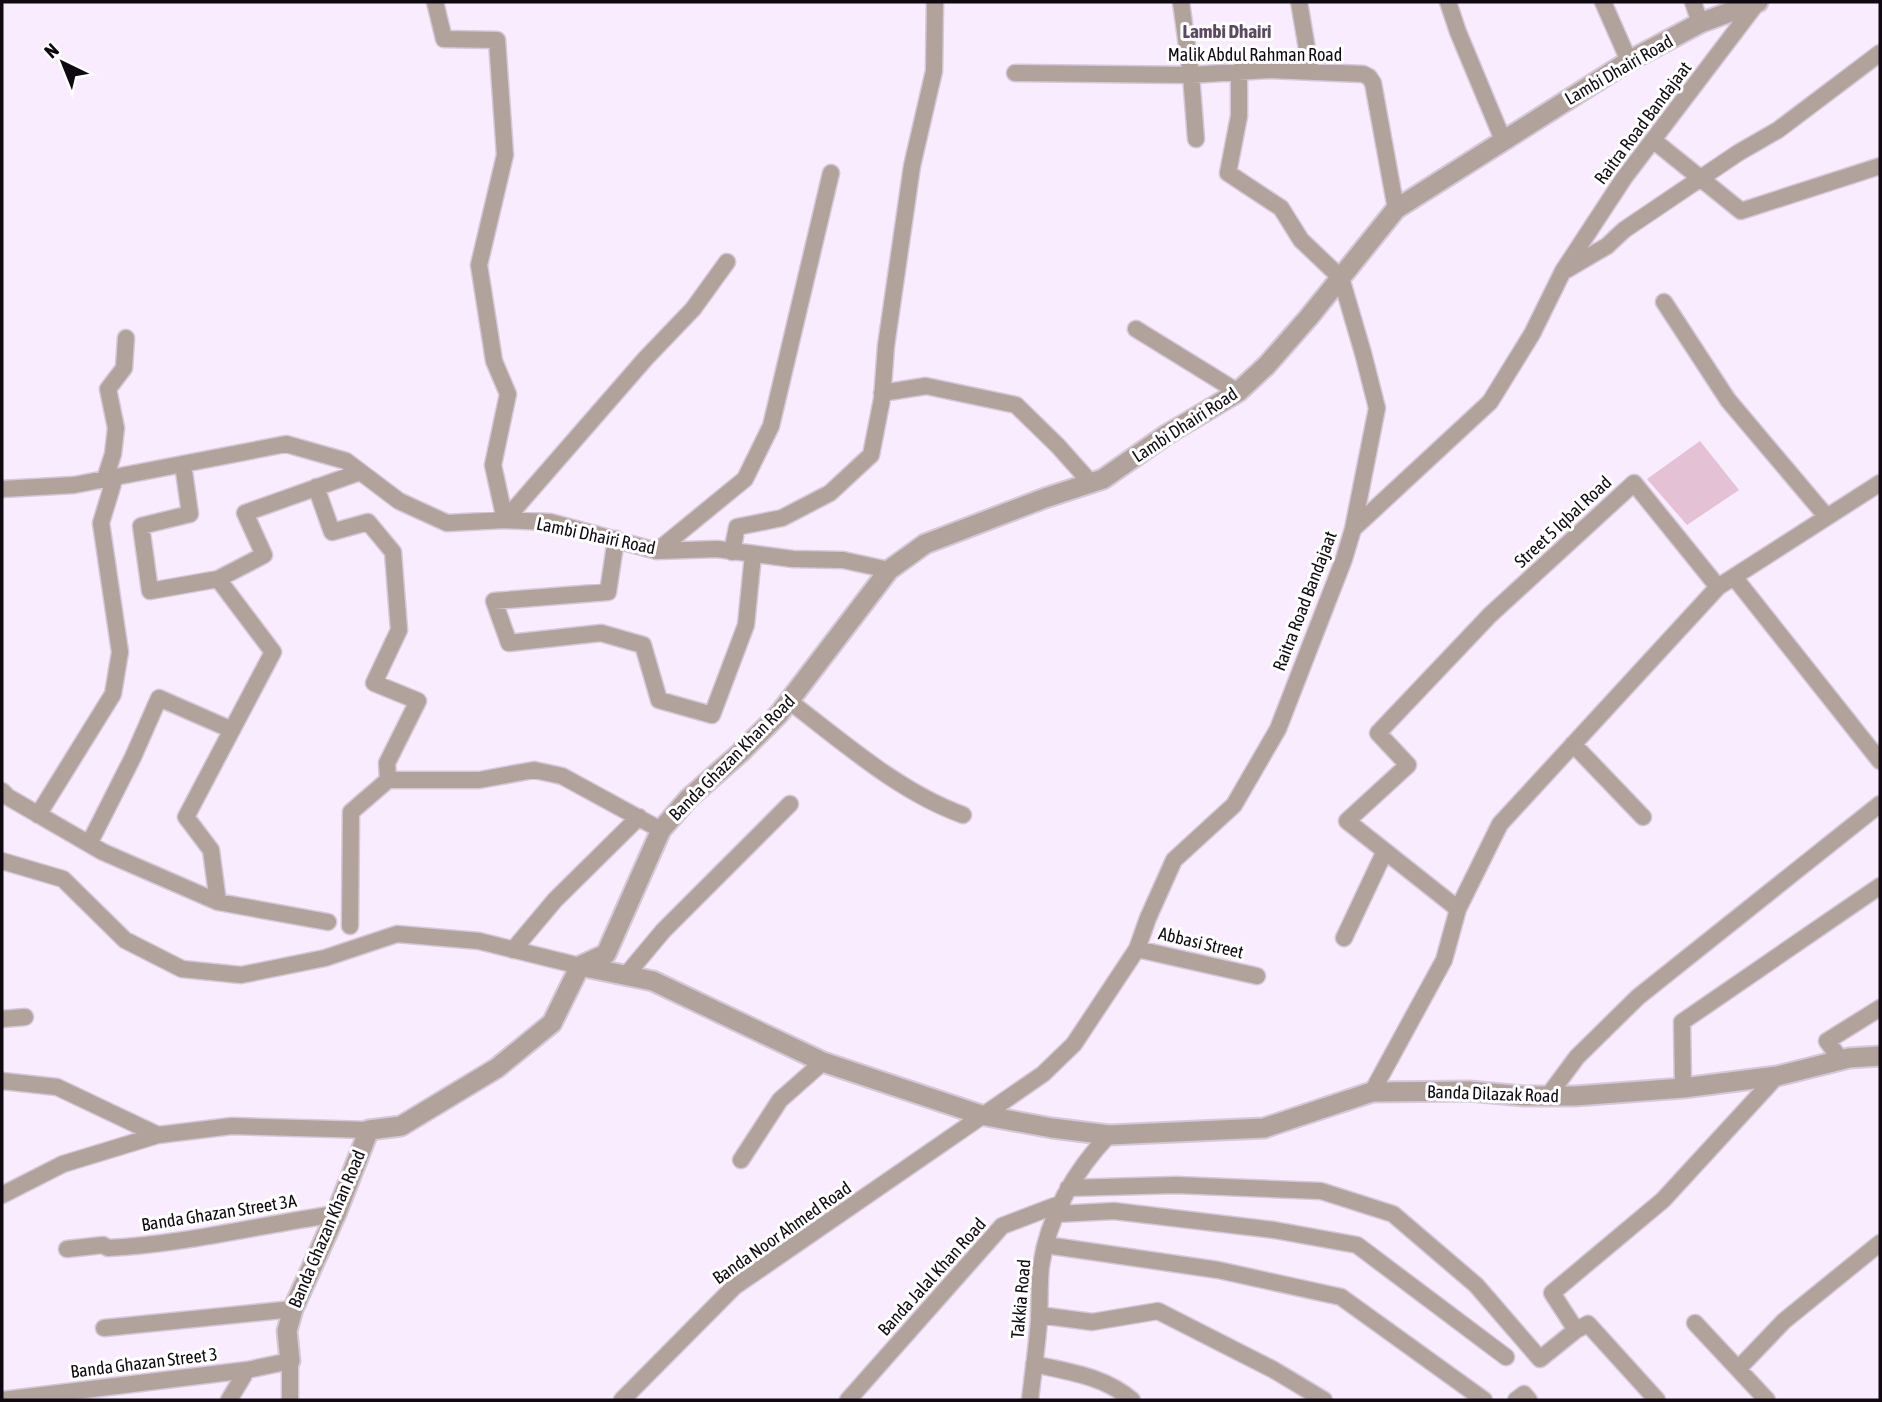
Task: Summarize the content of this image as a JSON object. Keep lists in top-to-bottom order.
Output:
{
  "streets": {
    "street": [
      "Malik Abdul Rahman Road",
      "Lambi Dhairi Road",
      "Raitra Road Bandajaat",
      "Street 5 Iqbal Road",
      "Banda Ghazan Khan Road",
      "Abbasi Street",
      "Banda Dilazak Road",
      "Banda Ghazan Street 3A",
      "Banda Noor Ahmed Road",
      "Banda Jalal Khan Road",
      "Takkia Road",
      "Banda Ghazan Street 3"
    ]
  },
  "crossings": [
    ["Malik Abdul Rahman Road", "Lambi Dhairi Road"],
    ["Lambi Dhairi Road", "Raitra Road Bandajaat"],
    ["Lambi Dhairi Road", "Banda Ghazan Khan Road"],
    ["Raitra Road Bandajaat", "Abbasi Street"],
    ["Raitra Road Bandajaat", "Banda Dilazak Road"],
    ["Raitra Road Bandajaat", "Banda Noor Ahmed Road"],
    ["Banda Ghazan Khan Road", "Banda Dilazak Road"],
    ["Banda Ghazan Khan Road", "Banda Ghazan Street 3A"],
    ["Banda Ghazan Khan Road", "Banda Ghazan Street 3"],
    ["Banda Dilazak Road", "Banda Noor Ahmed Road"],
    ["Banda Dilazak Road", "Takkia Road"],
    ["Banda Jalal Khan Road", "Takkia Road"]
  ],
  "districts": ["Lambi Dhairi"],
  "north": "top left"
}
